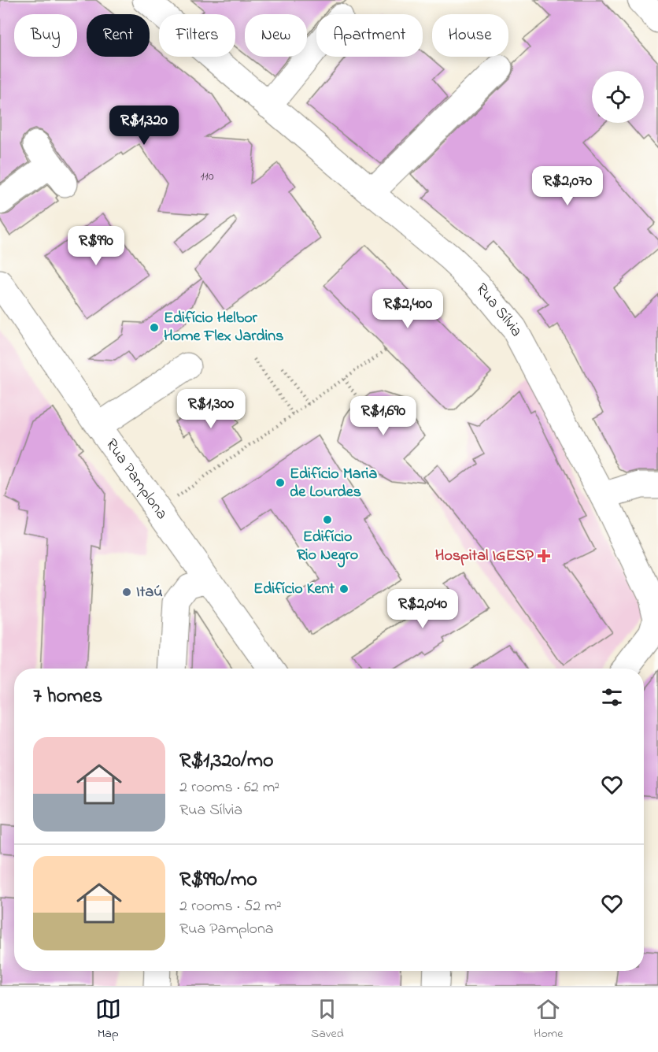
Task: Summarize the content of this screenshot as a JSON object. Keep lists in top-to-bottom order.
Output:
{
  "streets": {
    "street": ["Rua Sílvia", "Rua Pamplona"]
  },
  "places": {
    "other": [
      "Edifício Helbor Home Flex Jardins",
      "Edifício Maria de Lourdes",
      "Edifício Rio Negro",
      "Edifício Kent",
      "Itaú"
    ],
    "health": ["Hospital IGESP"]
  },
  "house_numbers": ["110"],
  "page": {
    "chip": [
      "Buy",
      "Rent",
      "Filters",
      "New",
      "Apartment",
      "House"
    ],
    "price": [
      "R$1,320",
      "R$2,070",
      "R$990",
      "R$2,400",
      "R$1,300",
      "R$1,690",
      "R$2,040"
    ],
    "heading": "7 homes",
    "list": [
      {
        "name": "R$1,320/mo",
        "note": "2 rooms · 62 m² · Rua Sílvia"
      },
      {
        "name": "R$990/mo",
        "note": "2 rooms · 52 m² · Rua Pamplona"
      }
    ],
    "tabs": ["Map", "Saved", "Home"]
  }
}
